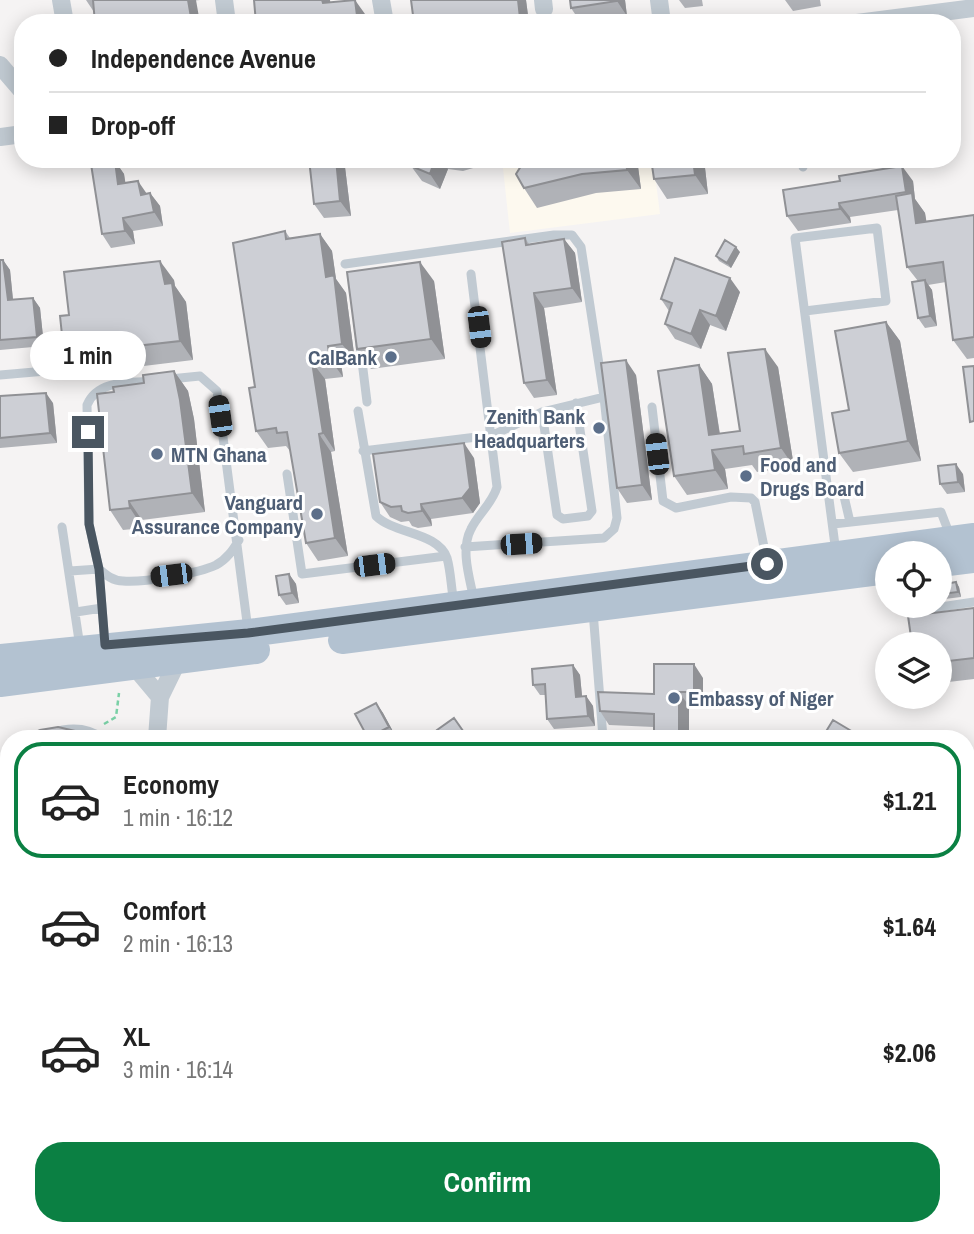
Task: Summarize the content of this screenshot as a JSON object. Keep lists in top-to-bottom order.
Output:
{
  "places": [
    "CalBank",
    "Zenith Bank Headquarters",
    "MTN Ghana",
    "Food and Drugs Board",
    "Vanguard Assurance Company",
    "Embassy of Niger"
  ],
  "page": {
    "banner": ["Independence Avenue", "Drop-off"],
    "bubble": "1 min",
    "list": [
      {
        "name": "Economy",
        "note": "1 min · 16:12",
        "value": "$1.21"
      },
      {
        "name": "Comfort",
        "note": "2 min · 16:13",
        "value": "$1.64"
      },
      {
        "name": "XL",
        "note": "3 min · 16:14",
        "value": "$2.06"
      }
    ],
    "buttons": "Confirm"
  }
}
